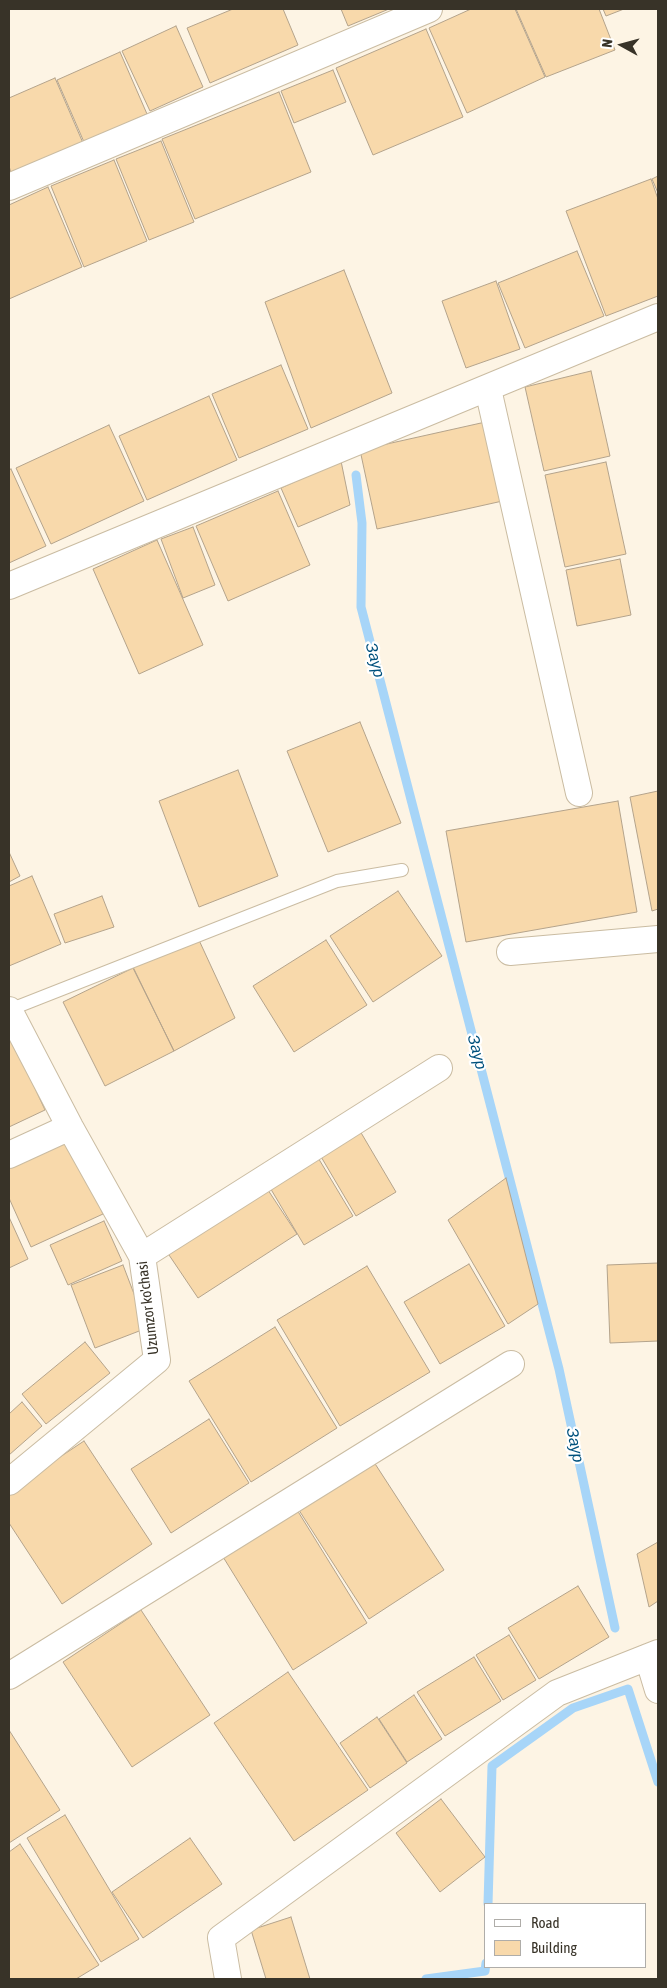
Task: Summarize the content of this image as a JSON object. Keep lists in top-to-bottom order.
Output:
{
  "streets": {
    "street": ["Uzumzor ko'chasi"]
  },
  "water": ["Заур"],
  "legend": ["Road", "Building"],
  "north": "left"
}
